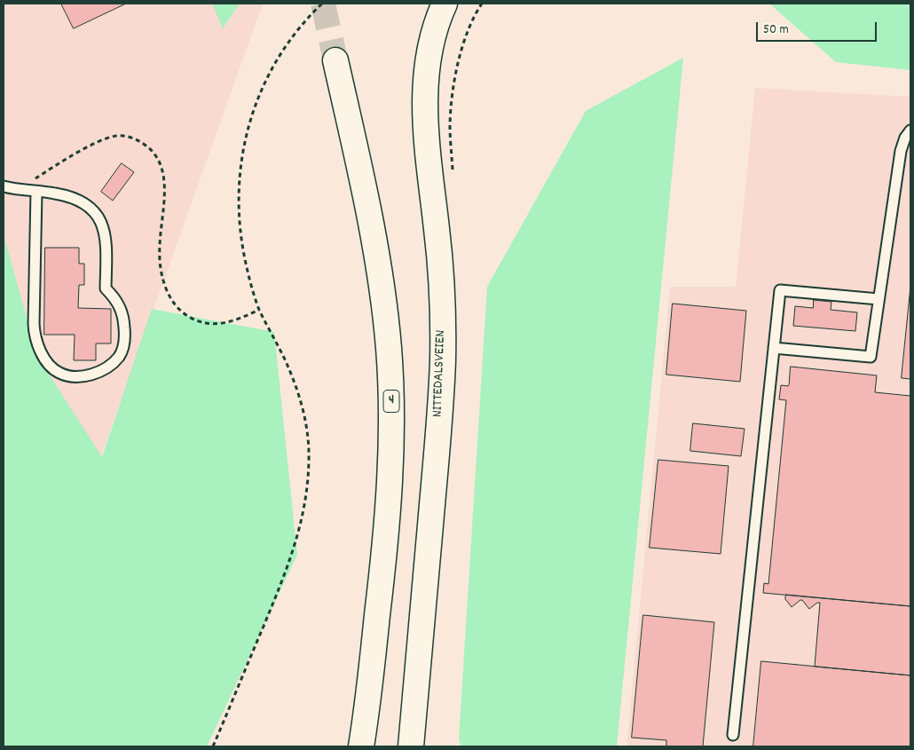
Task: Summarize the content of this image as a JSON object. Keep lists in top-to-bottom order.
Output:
{
  "streets": {
    "main road": ["NITTEDALSVEIEN", "4"]
  },
  "scale_bar": "50 m"
}
